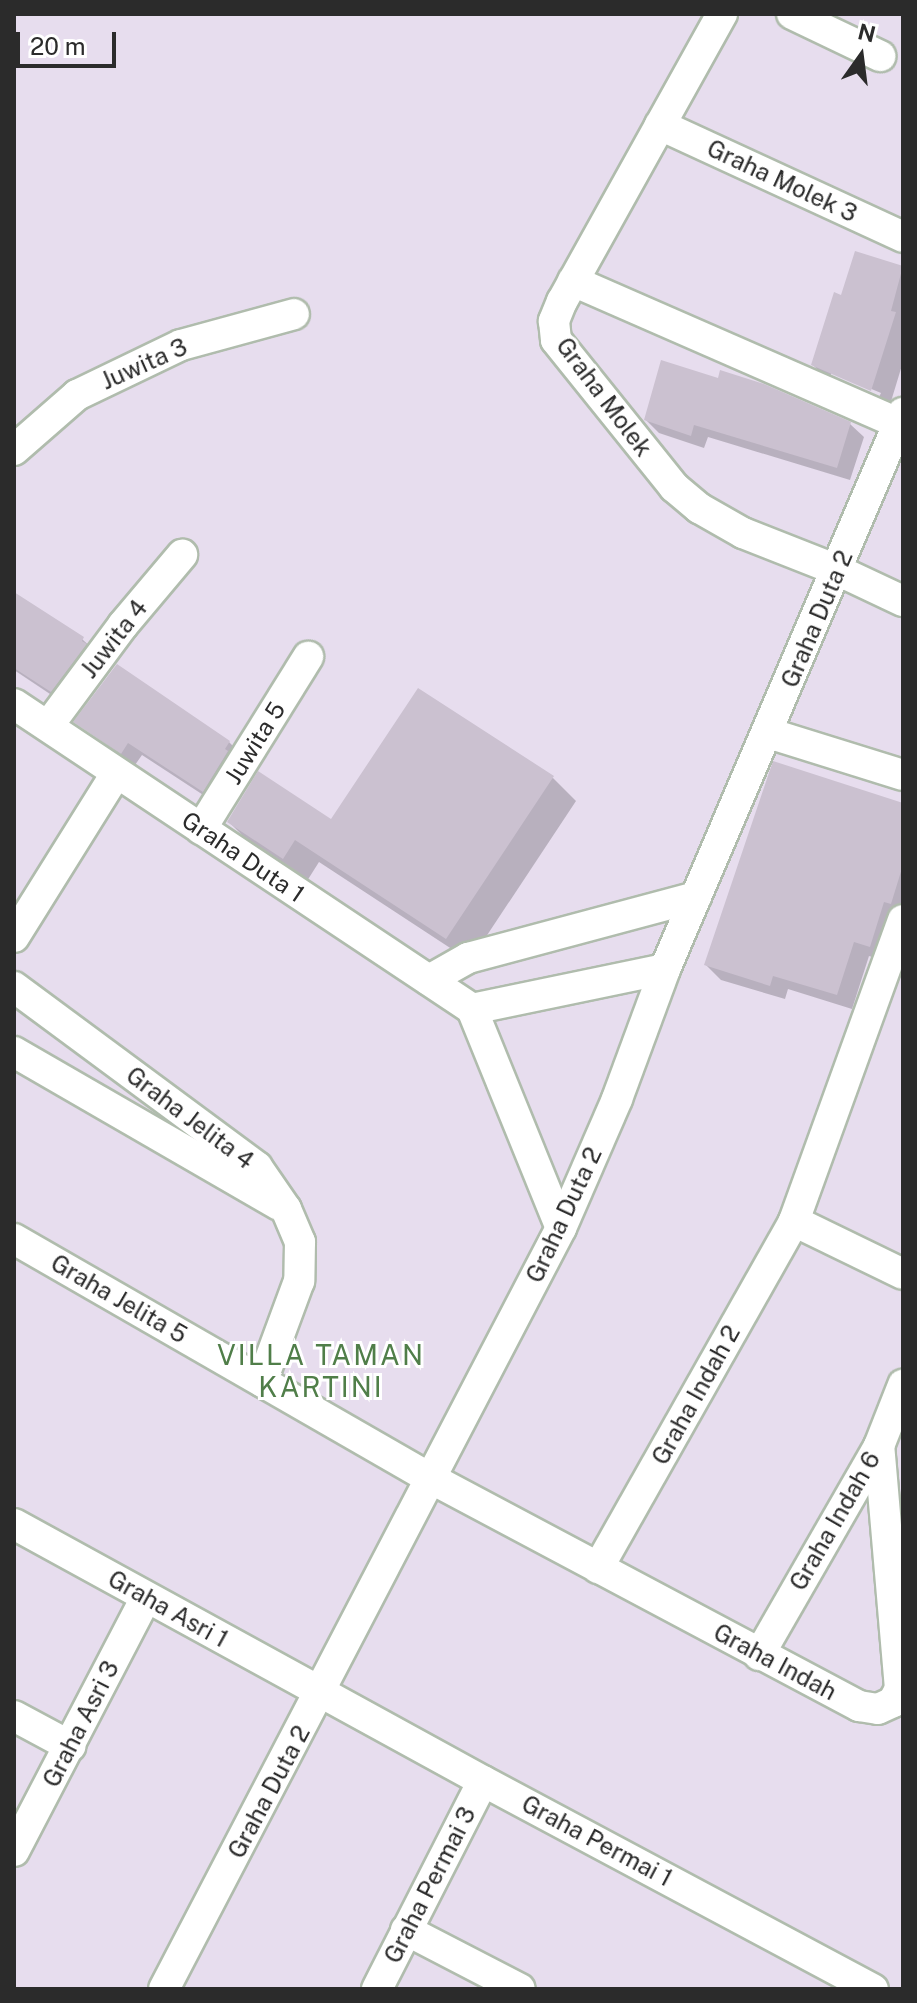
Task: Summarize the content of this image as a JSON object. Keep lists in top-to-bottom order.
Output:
{
  "streets": {
    "street": [
      "Graha Molek 3",
      "Juwita 3",
      "Graha Molek",
      "Graha Duta 2",
      "Juwita 4",
      "Juwita 5",
      "Graha Duta 1",
      "Graha Jelita 4",
      "Graha Jelita 5",
      "Graha Indah 2",
      "Graha Indah 6",
      "Graha Asri 1",
      "Graha Indah",
      "Graha Asri 3",
      "Graha Permai 1",
      "Graha Permai 3"
    ]
  },
  "crossings": [
    ["Graha Molek 3", "Graha Molek"],
    ["Graha Molek", "Graha Duta 2"],
    ["Graha Duta 2", "Graha Jelita 5"],
    ["Graha Duta 2", "Graha Asri 1"],
    ["Graha Duta 2", "Graha Indah"],
    ["Graha Duta 2", "Graha Permai 1"],
    ["Juwita 4", "Graha Duta 1"],
    ["Juwita 5", "Graha Duta 1"],
    ["Graha Jelita 4", "Graha Jelita 5"],
    ["Graha Jelita 5", "Graha Indah"],
    ["Graha Indah 2", "Graha Indah"],
    ["Graha Indah 6", "Graha Indah"],
    ["Graha Asri 1", "Graha Asri 3"],
    ["Graha Asri 1", "Graha Permai 1"],
    ["Graha Permai 1", "Graha Permai 3"]
  ],
  "districts": ["VILLA TAMAN KARTINI"],
  "scale_bar": "20 m",
  "north": "top"
}
